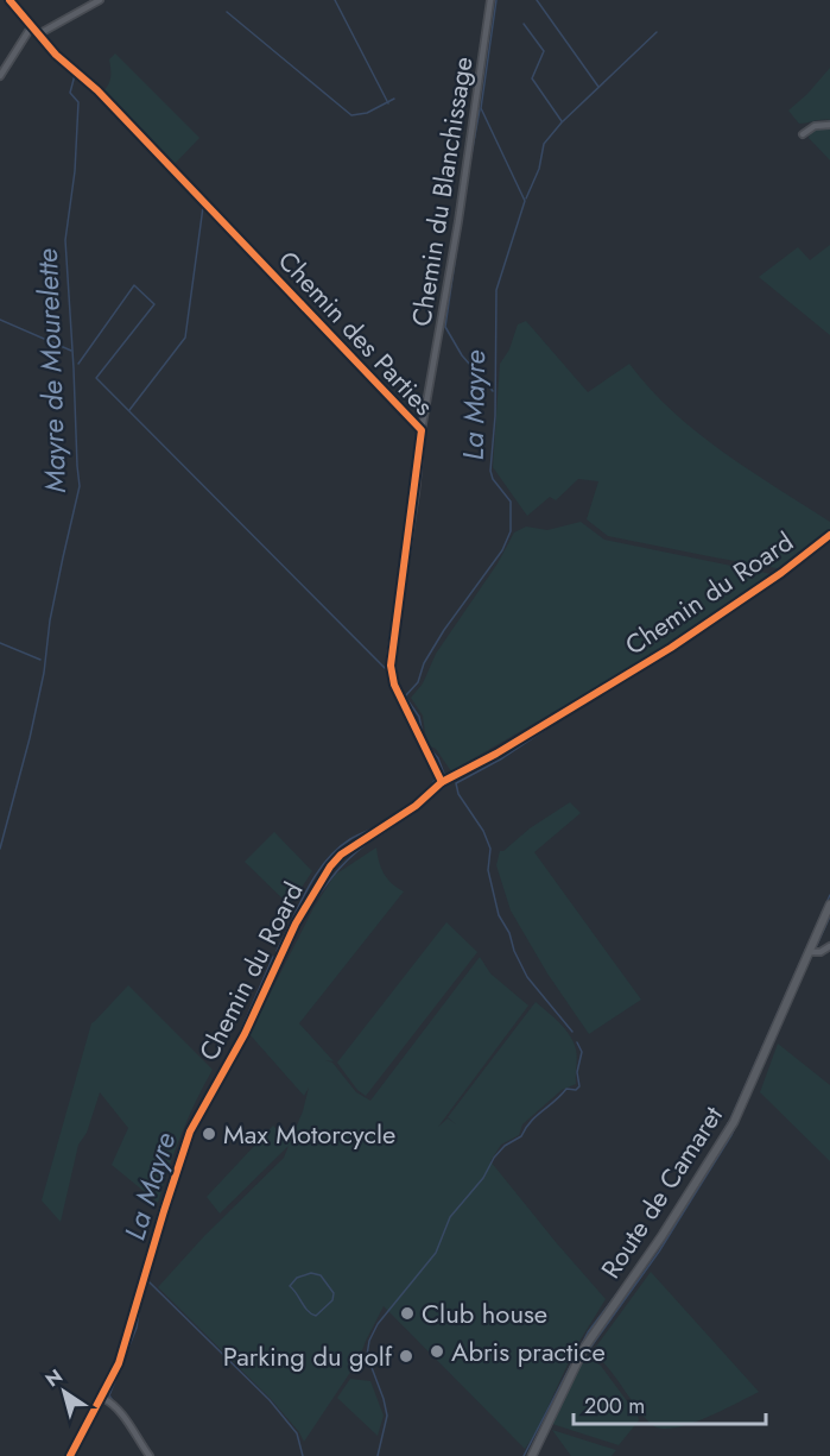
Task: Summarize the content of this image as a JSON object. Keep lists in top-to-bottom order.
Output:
{
  "streets": {
    "main road": ["Route de Camaret"],
    "street": ["Chemin du Blanchissage", "Chemin des Parties", "Chemin du Roard"]
  },
  "crossings": [
    ["Chemin du Blanchissage", "Chemin des Parties"],
    ["Chemin des Parties", "Chemin du Roard"]
  ],
  "water": ["Mayre de Mourelette", "La Mayre"],
  "places": [
    "Max Motorcycle",
    "Club house",
    "Abris practice",
    "Parking du golf"
  ],
  "scale_bar": "200 m",
  "north": "top left"
}
